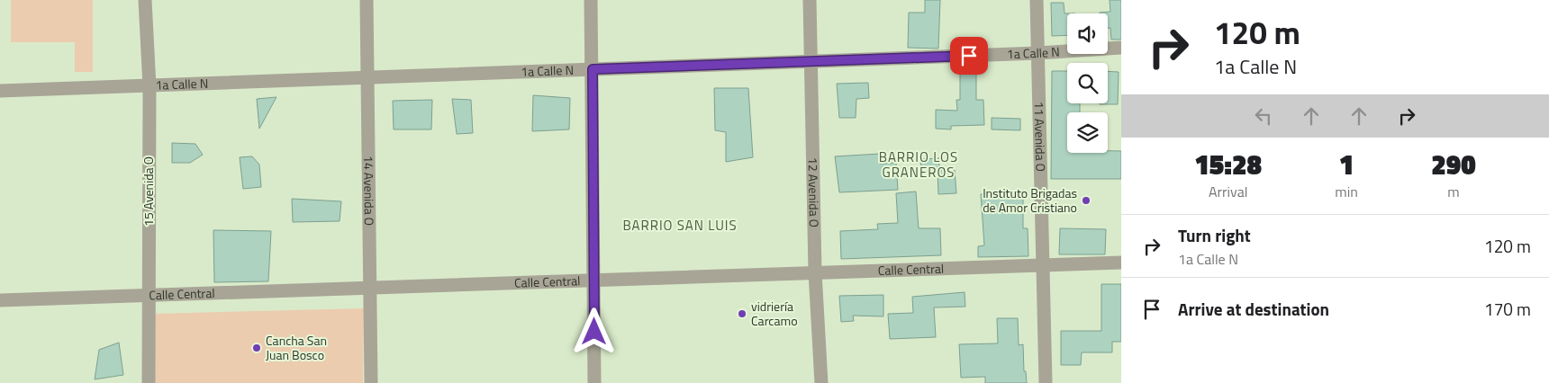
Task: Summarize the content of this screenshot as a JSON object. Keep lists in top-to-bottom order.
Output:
{
  "streets": {
    "street": [
      "1a Calle N",
      "11 Avenida O",
      "15 Avenida O",
      "14 Avenida O",
      "12 Avenida O",
      "Calle Central"
    ]
  },
  "crossings": [
    ["1a Calle N", "11 Avenida O"],
    ["1a Calle N", "15 Avenida O"],
    ["1a Calle N", "14 Avenida O"],
    ["1a Calle N", "12 Avenida O"],
    ["11 Avenida O", "Calle Central"],
    ["15 Avenida O", "Calle Central"],
    ["14 Avenida O", "Calle Central"],
    ["12 Avenida O", "Calle Central"]
  ],
  "districts": ["BARRIO LOS GRANEROS", "BARRIO SAN LUIS"],
  "places": ["Instituto Brigadas de Amor Cristiano", "vidriería Carcamo", "Cancha San Juan Bosco"],
  "page": {
    "turn": ["120 m", "1a Calle N"],
    "eta": [
      "15:28",
      "Arrival",
      "1",
      "min",
      "290",
      "m"
    ],
    "list": [
      {
        "name": "Turn right",
        "note": "1a Calle N",
        "value": "120 m"
      },
      {
        "name": "Arrive at destination",
        "value": "170 m"
      }
    ]
  }
}
